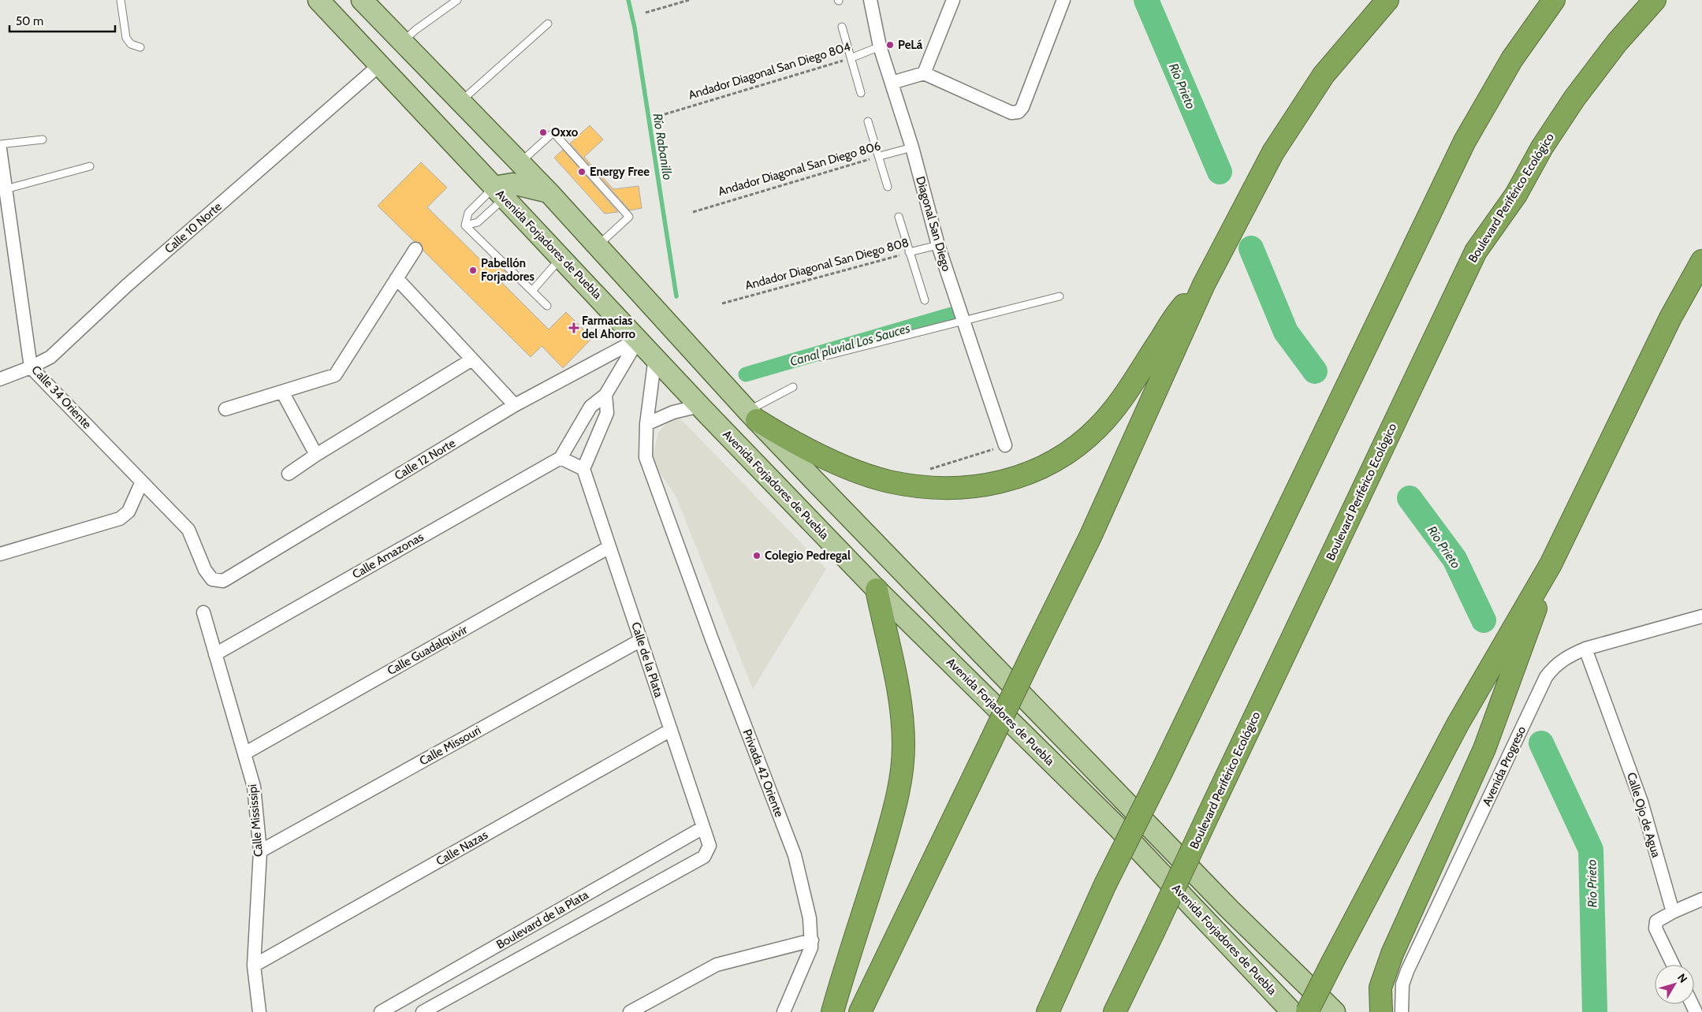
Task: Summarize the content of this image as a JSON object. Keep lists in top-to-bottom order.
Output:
{
  "streets": {
    "highway": ["Boulevard Periférico Ecológico"],
    "main road": ["Avenida Forjadores de Puebla"],
    "street": [
      "Diagonal San Diego",
      "Calle 10 Norte",
      "Calle 34 Oriente",
      "Calle 12 Norte",
      "Calle Amazonas",
      "Calle Guadalquivir",
      "Calle de la Plata",
      "Calle Missouri",
      "Avenida Progreso",
      "Privada 42 Oriente",
      "Calle Ojo de Agua",
      "Calle Mississipi",
      "Calle Nazas",
      "Boulevard de la Plata"
    ],
    "lane": ["Andador Diagonal San Diego 804", "Andador Diagonal San Diego 806", "Andador Diagonal San Diego 808"]
  },
  "crossings": [
    ["Andador Diagonal San Diego 804", "Diagonal San Diego"],
    ["Andador Diagonal San Diego 806", "Diagonal San Diego"],
    ["Diagonal San Diego", "Andador Diagonal San Diego 808"],
    ["Calle 10 Norte", "Avenida Forjadores de Puebla"],
    ["Calle 10 Norte", "Calle 34 Oriente"],
    ["Avenida Forjadores de Puebla", "Calle 12 Norte"],
    ["Avenida Forjadores de Puebla", "Privada 42 Oriente"],
    ["Calle 34 Oriente", "Calle 12 Norte"],
    ["Calle Amazonas", "Calle Mississipi"],
    ["Calle Guadalquivir", "Calle de la Plata"],
    ["Calle Guadalquivir", "Calle Mississipi"],
    ["Calle de la Plata", "Calle Missouri"],
    ["Calle de la Plata", "Calle Nazas"],
    ["Calle de la Plata", "Boulevard de la Plata"],
    ["Calle Missouri", "Calle Mississipi"],
    ["Avenida Progreso", "Calle Ojo de Agua"],
    ["Calle Mississipi", "Calle Nazas"]
  ],
  "water": ["Río Prieto", "Río Rabanillo", "Canal pluvial Los Sauces"],
  "places": {
    "other": [
      "PeLá",
      "Oxxo",
      "Energy Free",
      "Pabellón Forjadores",
      "Colegio Pedregal"
    ],
    "health": ["Farmacias del Ahorro"]
  },
  "scale_bar": "50 m",
  "north": "top right"
}
